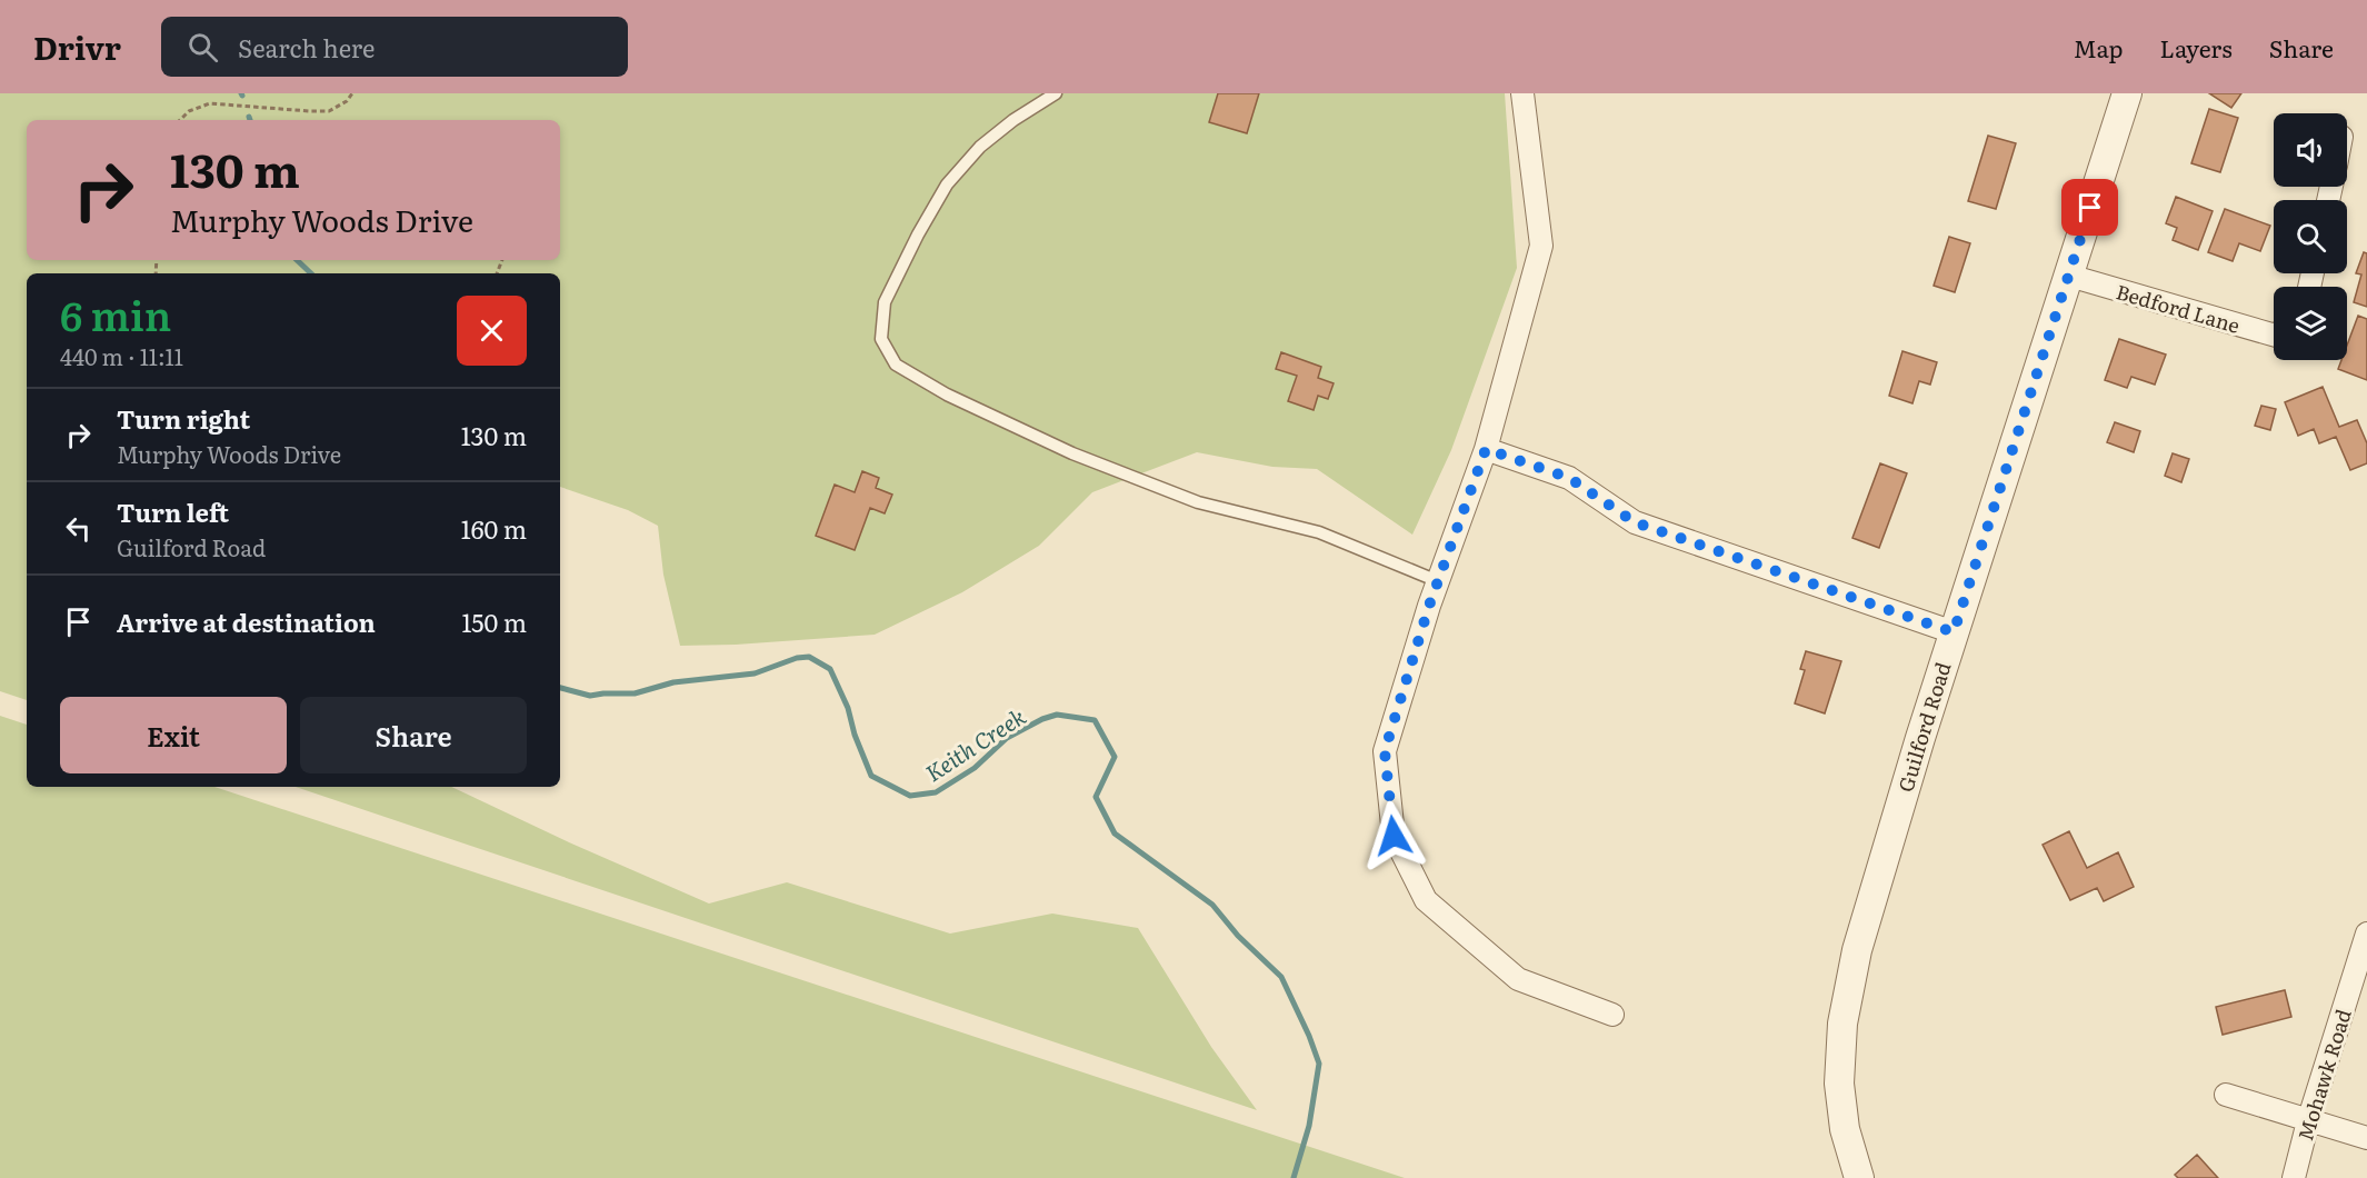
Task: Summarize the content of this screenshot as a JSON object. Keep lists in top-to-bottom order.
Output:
{
  "streets": {
    "street": ["Bedford Lane", "Guilford Road", "Mohawk Road"]
  },
  "crossings": [
    ["Bedford Lane", "Guilford Road"]
  ],
  "water": ["Keith Creek"],
  "page": {
    "header": "Drivr",
    "search": "Search here",
    "nav": ["Map", "Layers", "Share"],
    "turn": ["130 m", "Murphy Woods Drive"],
    "heading": ["6 min", "440 m · 11:11"],
    "list": [
      {
        "name": "Turn right",
        "note": "Murphy Woods Drive",
        "value": "130 m"
      },
      {
        "name": "Turn left",
        "note": "Guilford Road",
        "value": "160 m"
      },
      {
        "name": "Arrive at destination",
        "value": "150 m"
      }
    ],
    "buttons": ["Exit", "Share"]
  }
}
